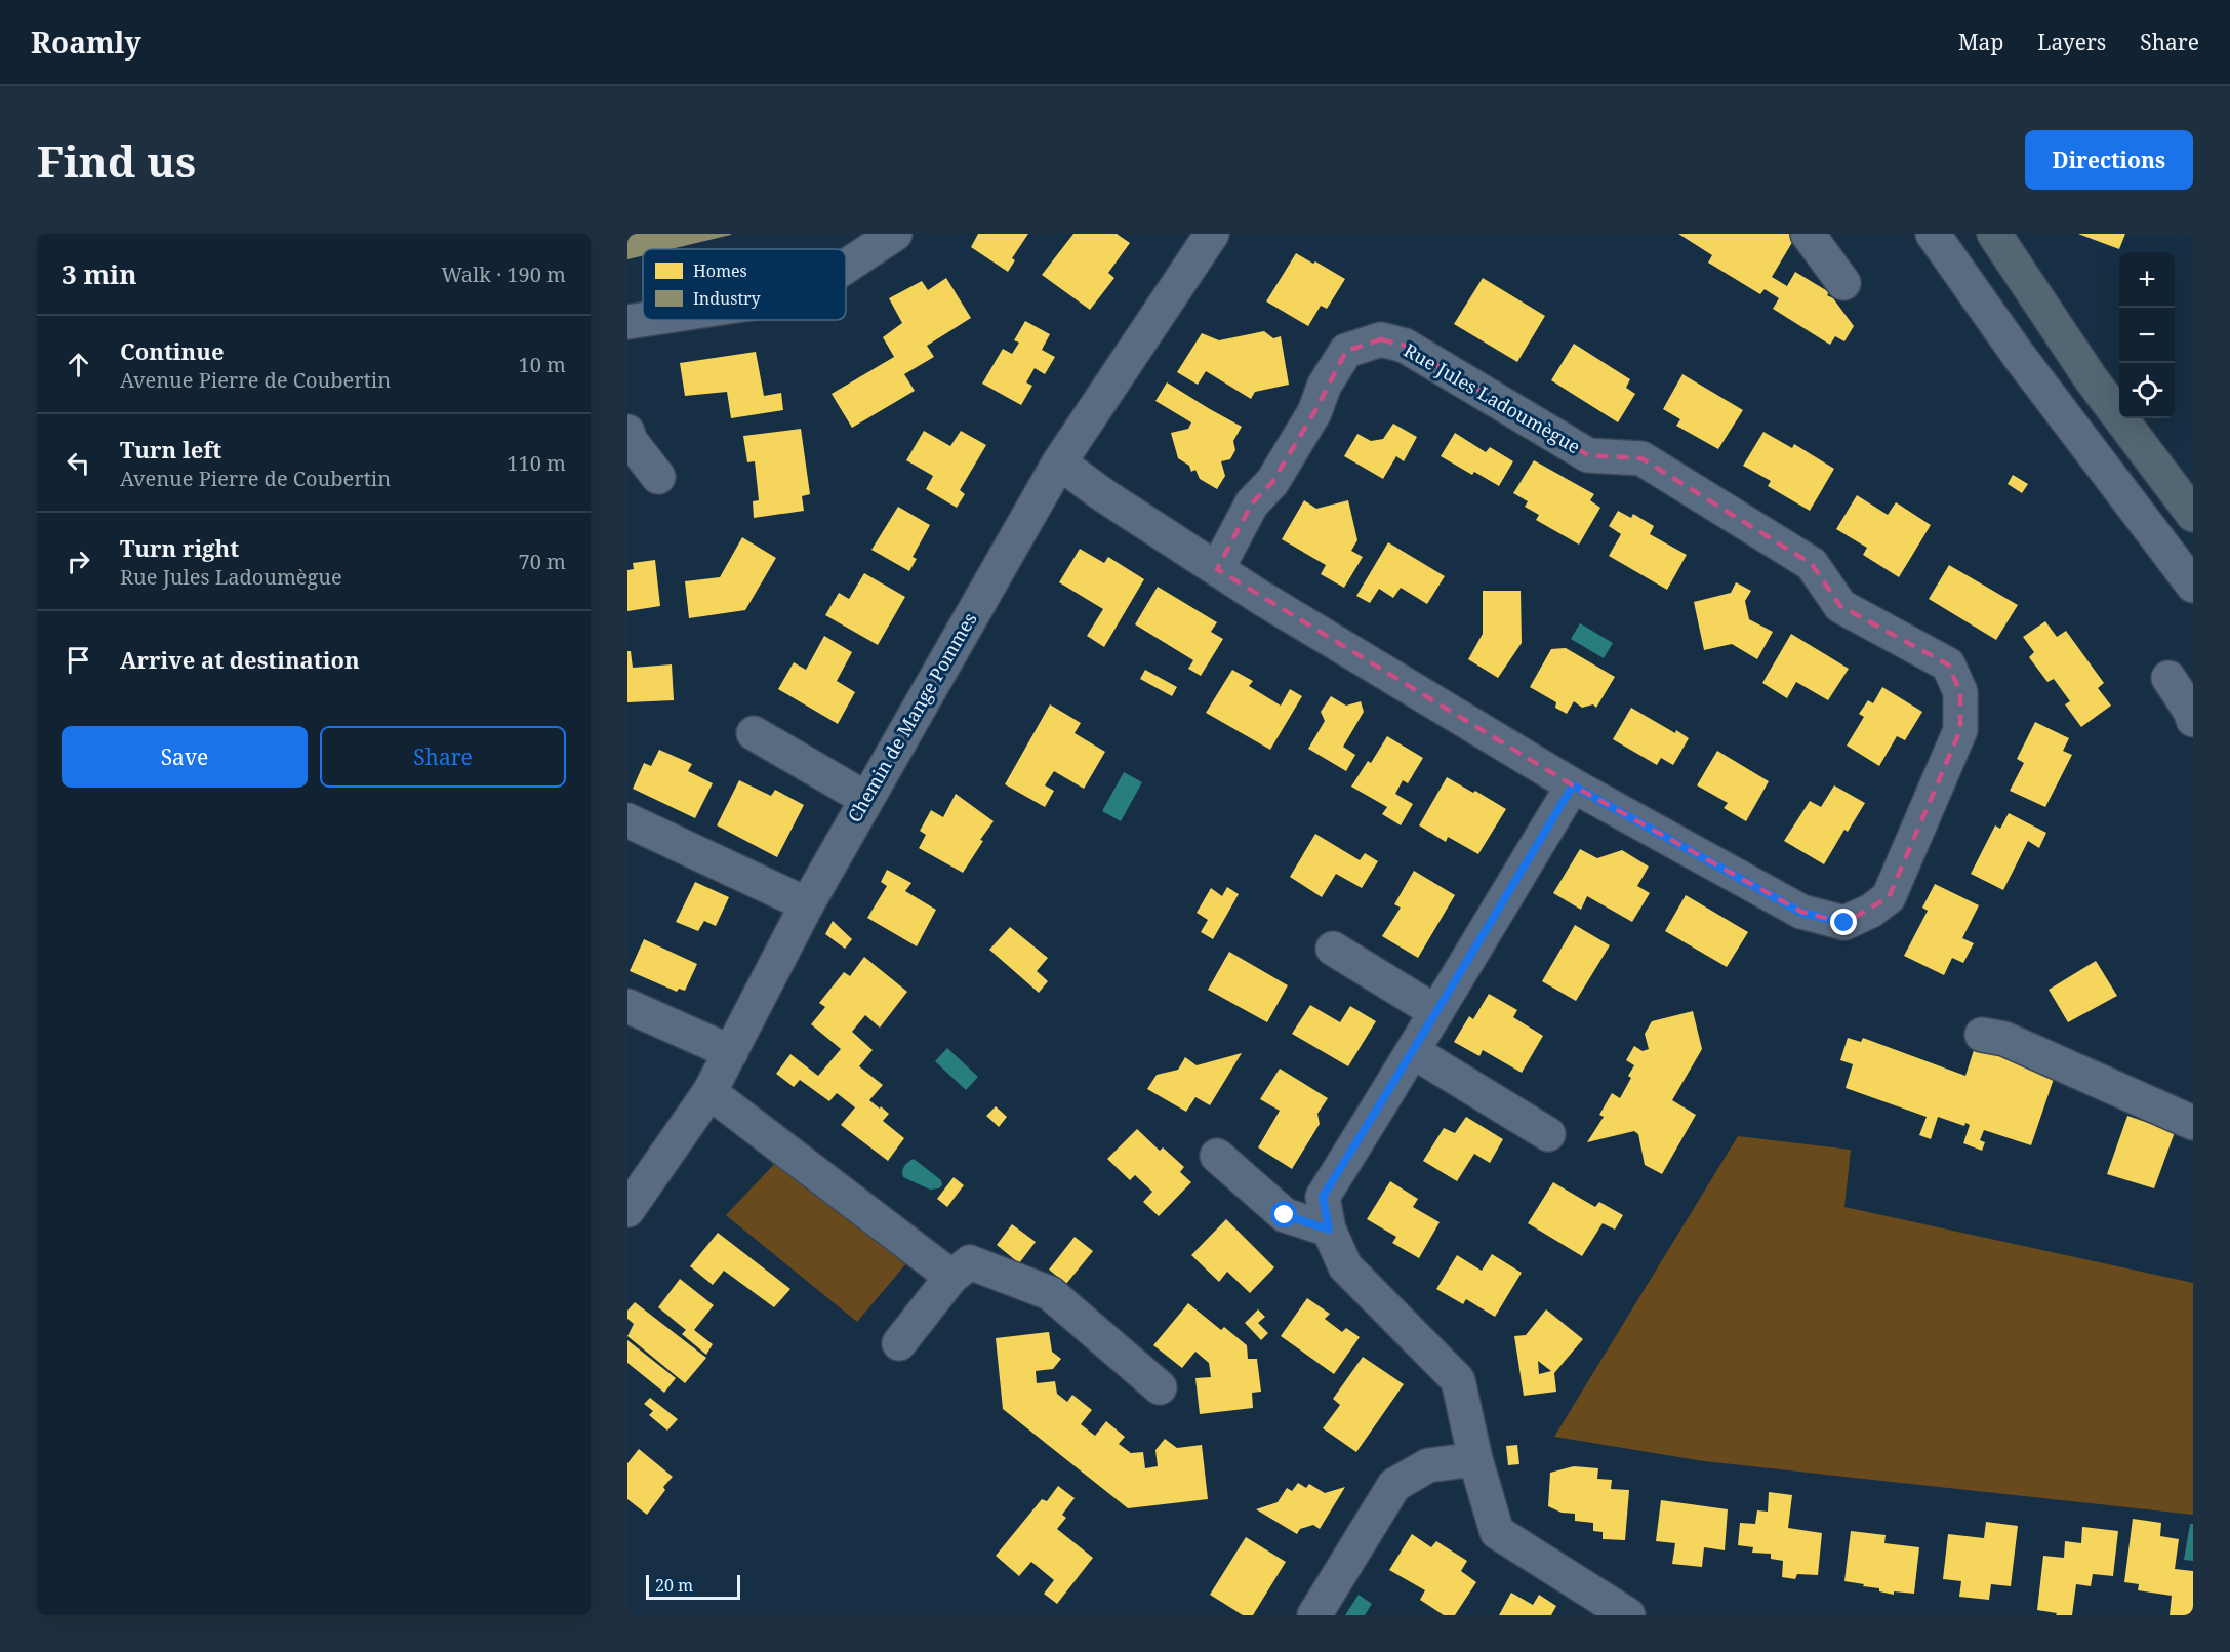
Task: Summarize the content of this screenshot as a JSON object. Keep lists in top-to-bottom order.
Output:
{
  "streets": {
    "street": ["Rue Jules Ladoumègue", "Chemin de Mange Pommes"]
  },
  "crossings": [
    ["Rue Jules Ladoumègue", "Chemin de Mange Pommes"]
  ],
  "legend": ["Homes", "Industry"],
  "scale_bar": "20 m",
  "page": {
    "header": "Roamly",
    "nav": ["Map", "Layers", "Share"],
    "buttons": [
      "Directions",
      ["Save", "Share"]
    ],
    "title": "Find us",
    "heading": ["3 min", "Walk · 190 m"],
    "map_buttons": ["+", "−"],
    "list": [
      ["Continue", "Avenue Pierre de Coubertin", "10 m"],
      ["Turn left", "Avenue Pierre de Coubertin", "110 m"],
      ["Turn right", "Rue Jules Ladoumègue", "70 m"],
      "Arrive at destination"
    ],
    "scale": "20 m"
  }
}
